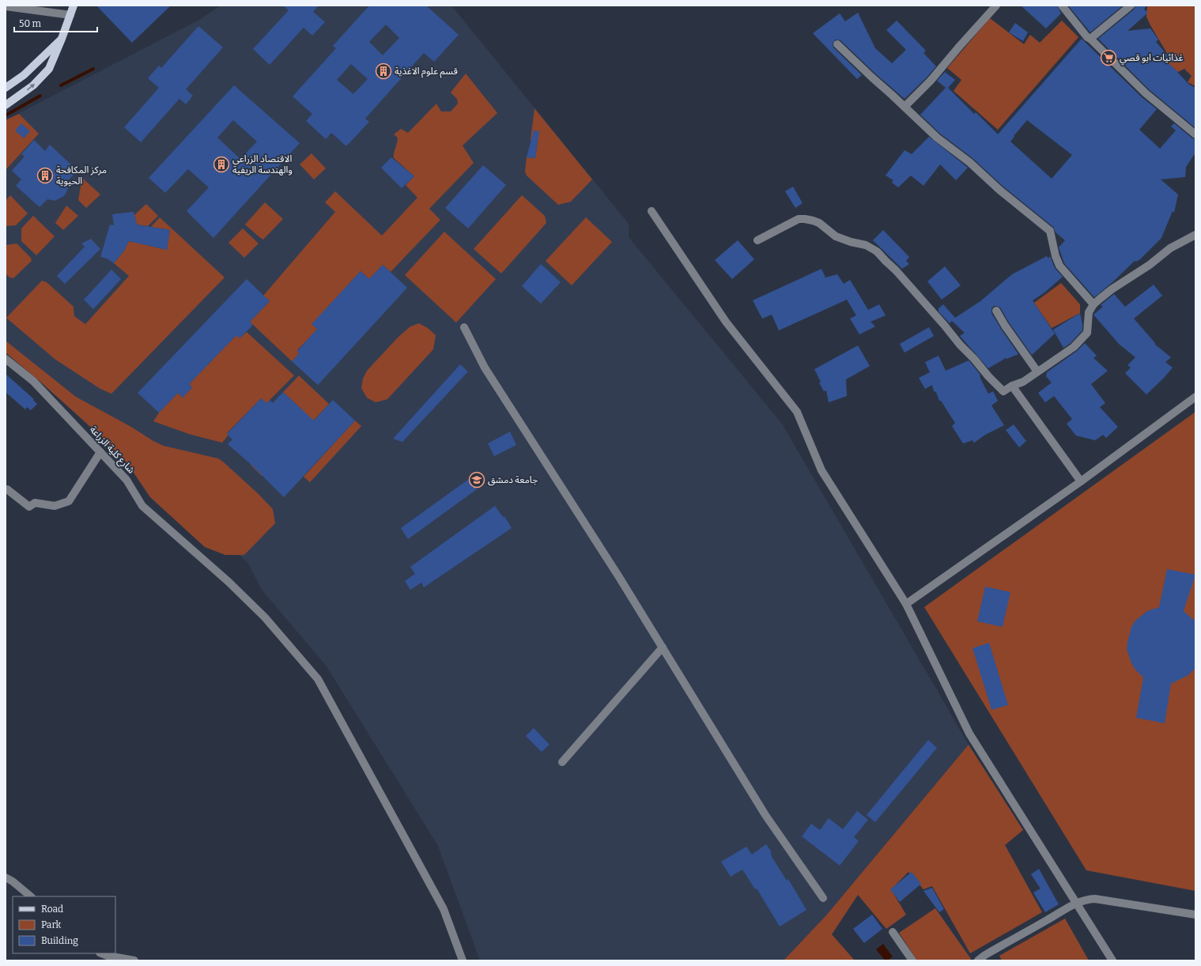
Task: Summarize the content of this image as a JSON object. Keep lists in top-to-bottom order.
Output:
{
  "streets": {
    "street": ["شارع كلية الزراعة"]
  },
  "places": {
    "supermarket": ["غذائيات ابو قصي"],
    "building": ["قسم علوم الاغذية", "الاقتصاد الزراعي والهندسة الريفية", "مركز المكافحة الحيوية"],
    "school or university": ["جامعة دمشق"]
  },
  "legend": ["Road", "Park", "Building"],
  "scale_bar": "50 m"
}
